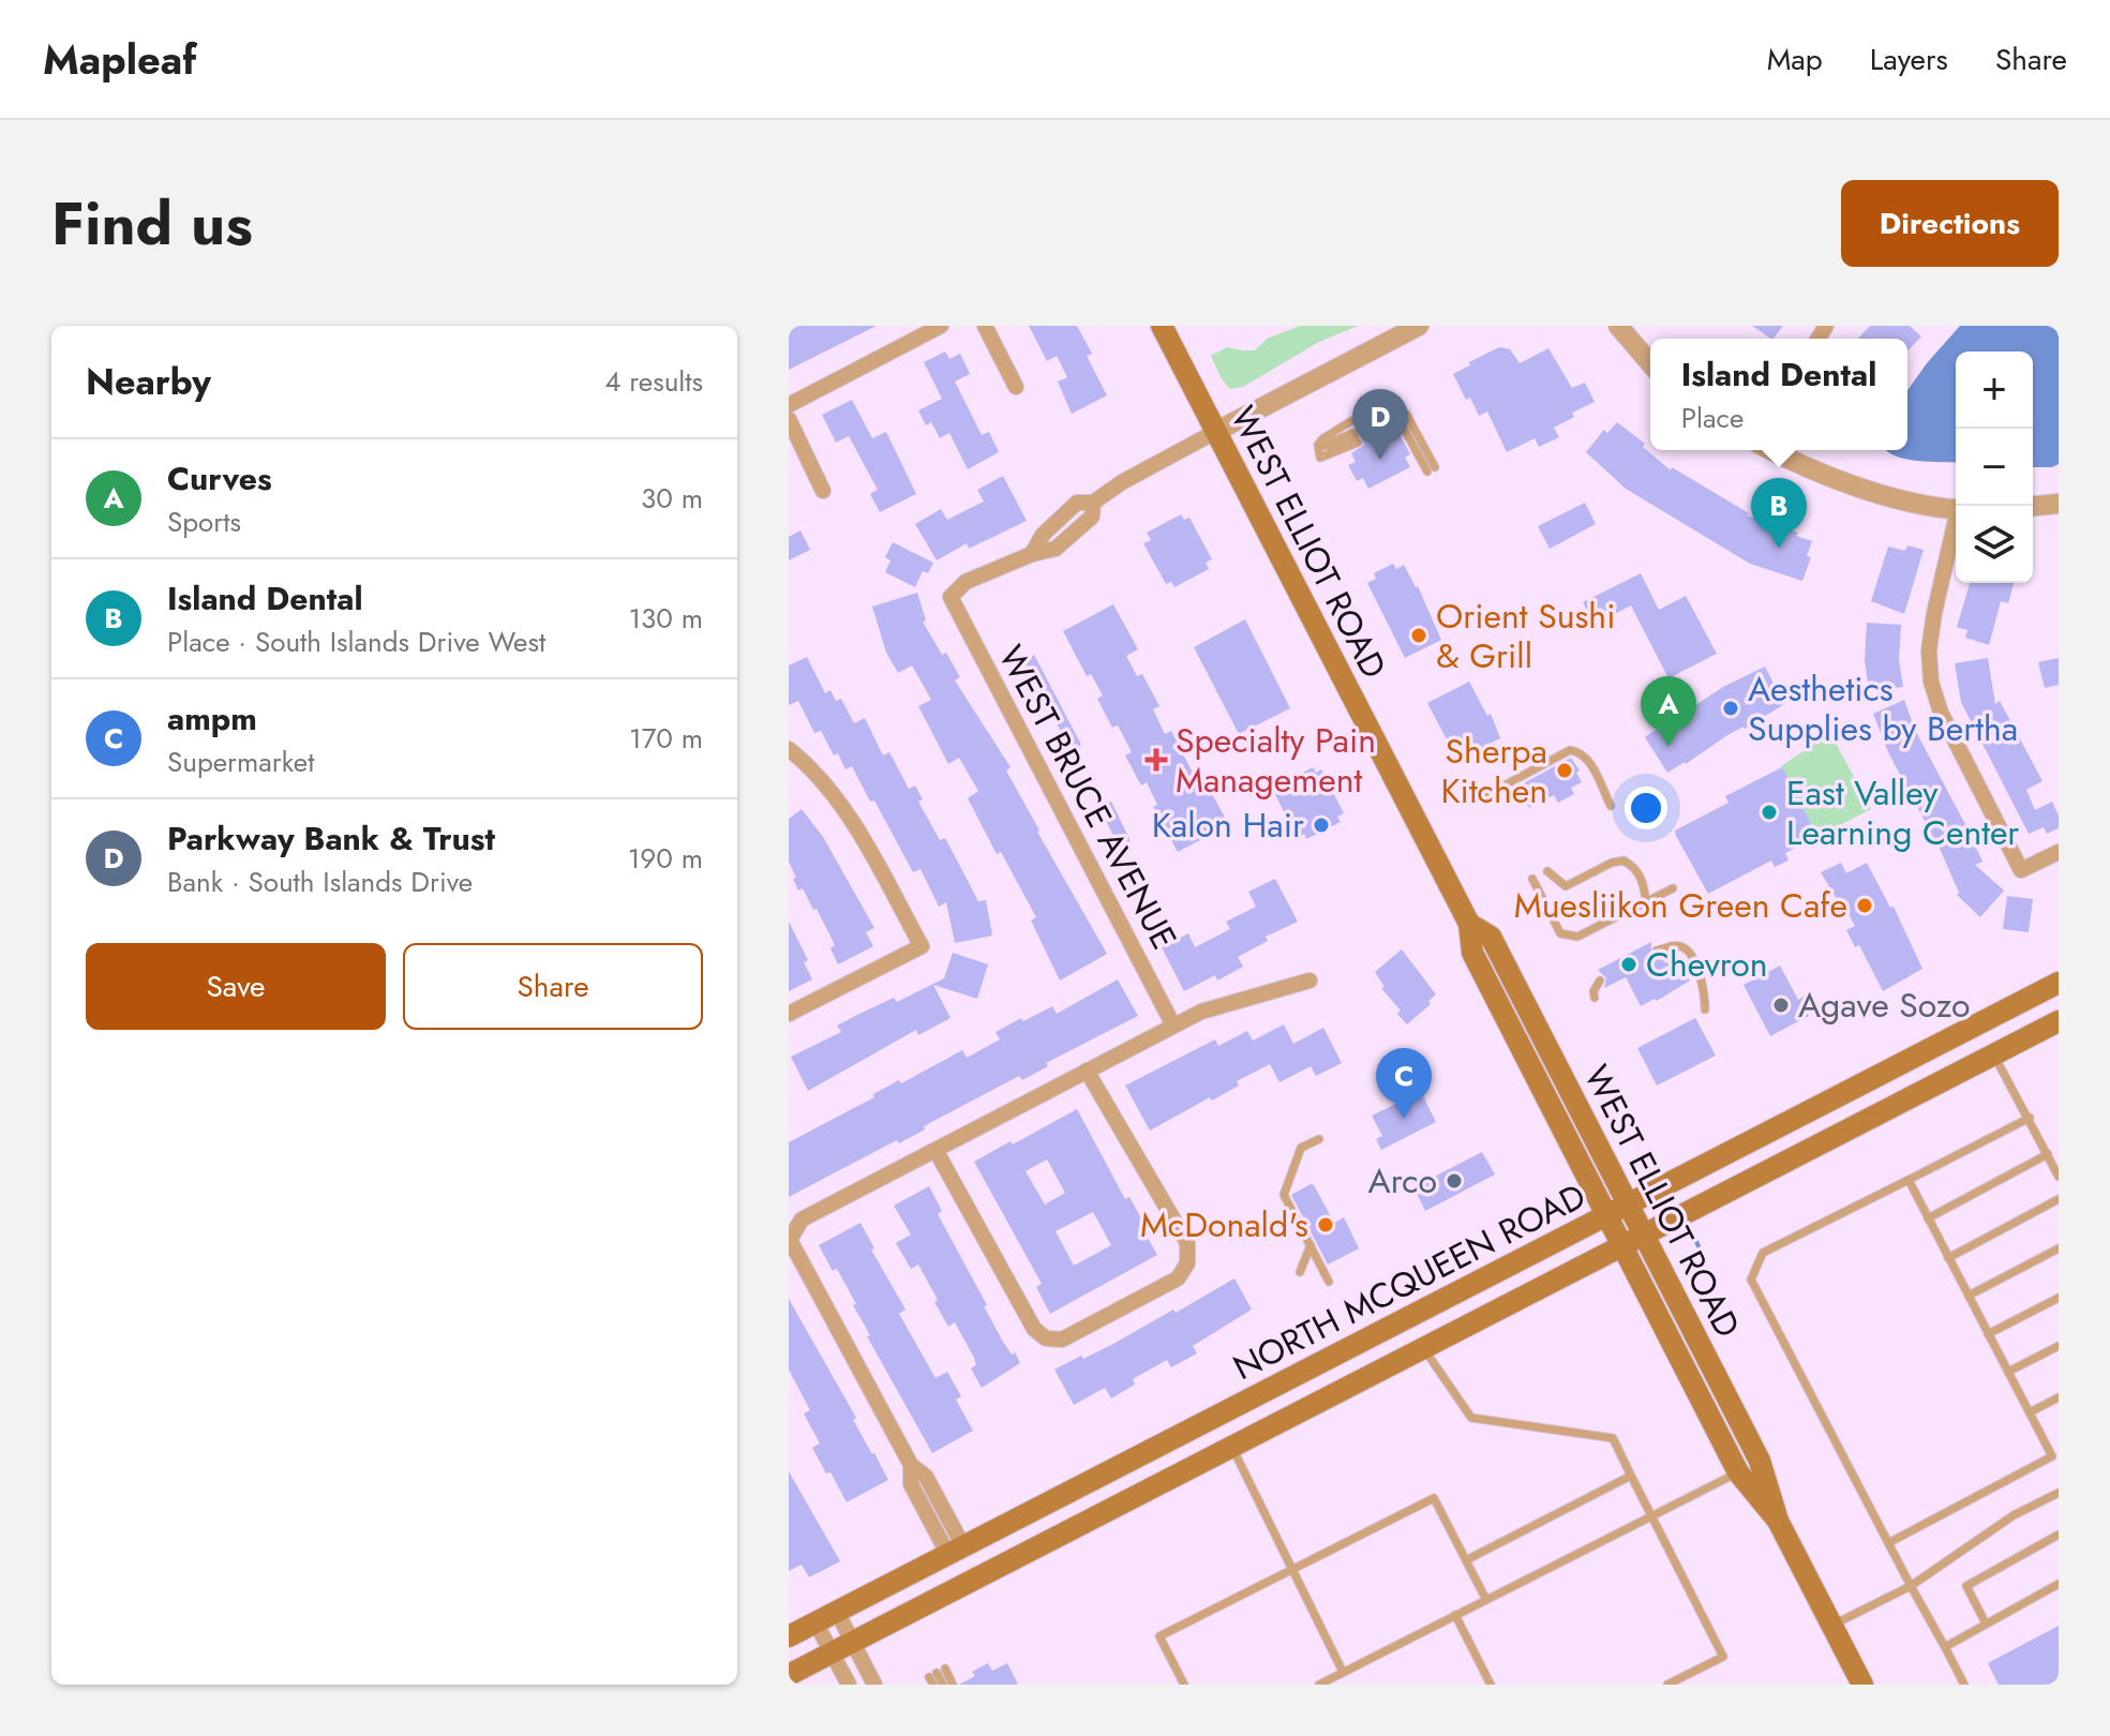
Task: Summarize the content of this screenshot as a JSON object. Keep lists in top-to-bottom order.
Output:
{
  "streets": {
    "main road": ["WEST ELLIOT ROAD", "NORTH MCQUEEN ROAD"],
    "street": ["WEST BRUCE AVENUE"]
  },
  "crossings": [
    ["WEST ELLIOT ROAD", "NORTH MCQUEEN ROAD"]
  ],
  "places": {
    "other": [
      "Orient Sushi & Grill",
      "Aesthetics Supplies by Bertha",
      "Sherpa Kitchen",
      "East Valley Learning Center",
      "Kalon Hair",
      "Muesliikon Green Cafe",
      "Chevron",
      "Agave Sozo",
      "Arco",
      "McDonald's"
    ],
    "health": ["Specialty Pain Management"]
  },
  "page": {
    "header": "Mapleaf",
    "nav": ["Map", "Layers", "Share"],
    "title": "Find us",
    "buttons": [
      "Directions",
      ["Save", "Share"]
    ],
    "heading": ["Nearby", "4 results"],
    "popup": ["Island Dental", "Place"],
    "map_buttons": ["+", "−"],
    "pins": [
      "D",
      "B",
      "A",
      "C"
    ],
    "list": [
      {
        "mark": "A",
        "name": "Curves",
        "note": "Sports",
        "value": "30 m"
      },
      {
        "mark": "B",
        "name": "Island Dental",
        "note": "Place · South Islands Drive West",
        "value": "130 m"
      },
      {
        "mark": "C",
        "name": "ampm",
        "note": "Supermarket",
        "value": "170 m"
      },
      {
        "mark": "D",
        "name": "Parkway Bank & Trust",
        "note": "Bank · South Islands Drive",
        "value": "190 m"
      }
    ]
  }
}
